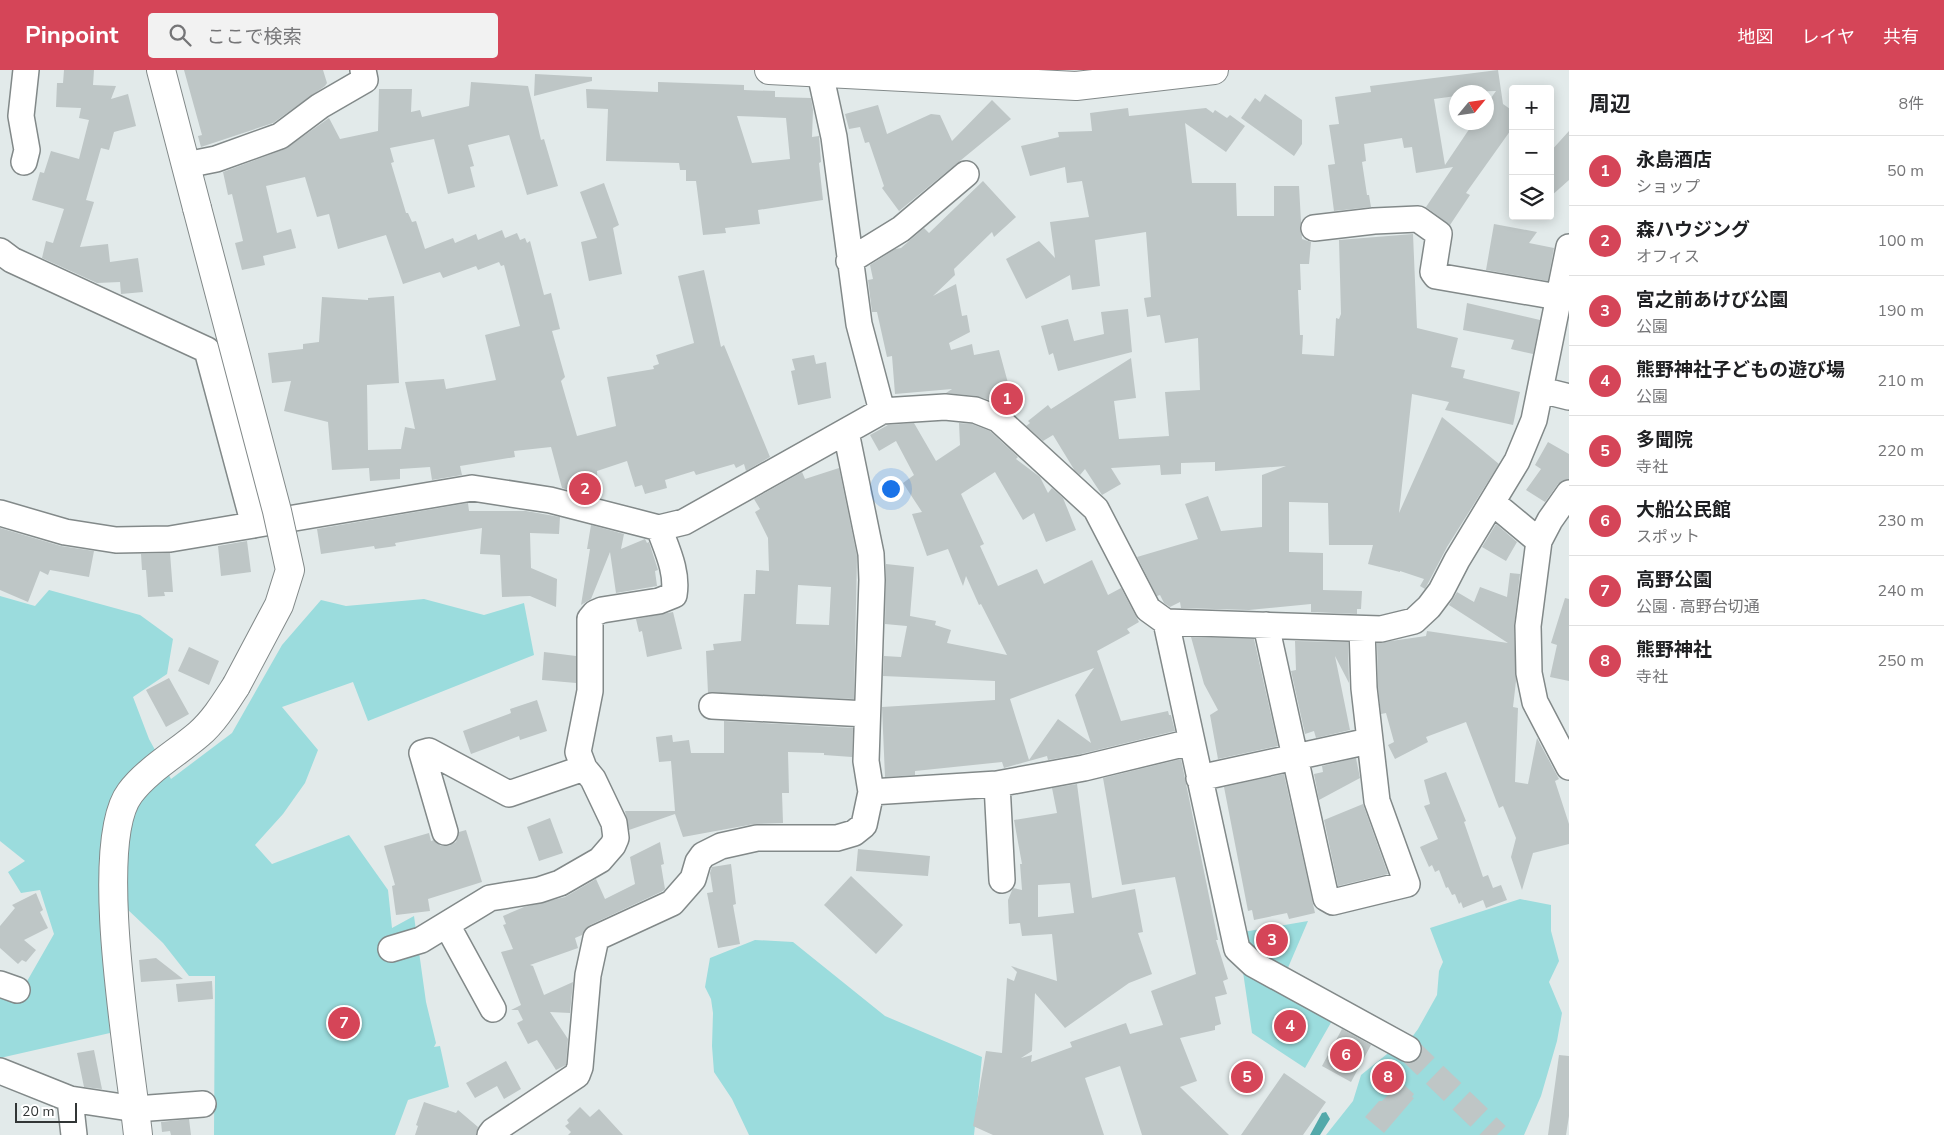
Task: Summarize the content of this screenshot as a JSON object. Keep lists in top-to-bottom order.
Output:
{
  "scale_bar": "20 m",
  "north": "top right",
  "page": {
    "header": "Pinpoint",
    "search": "ここで検索",
    "nav": ["地図", "レイヤ", "共有"],
    "heading": ["周辺", "8件"],
    "map_buttons": ["+", "−"],
    "list": [
      {
        "mark": "1",
        "name": "永島酒店",
        "note": "ショップ",
        "value": "50 m"
      },
      {
        "mark": "2",
        "name": "森ハウジング",
        "note": "オフィス",
        "value": "100 m"
      },
      {
        "mark": "3",
        "name": "宮之前あけび公園",
        "note": "公園",
        "value": "190 m"
      },
      {
        "mark": "4",
        "name": "熊野神社子どもの遊び場",
        "note": "公園",
        "value": "210 m"
      },
      {
        "mark": "5",
        "name": "多聞院",
        "note": "寺社",
        "value": "220 m"
      },
      {
        "mark": "6",
        "name": "大船公民館",
        "note": "スポット",
        "value": "230 m"
      },
      {
        "mark": "7",
        "name": "高野公園",
        "note": "公園 · 高野台切通",
        "value": "240 m"
      },
      {
        "mark": "8",
        "name": "熊野神社",
        "note": "寺社",
        "value": "250 m"
      }
    ],
    "pins": [
      "1",
      "2",
      "3",
      "7",
      "4",
      "6",
      "5",
      "8"
    ],
    "scale": "20 m"
  }
}
